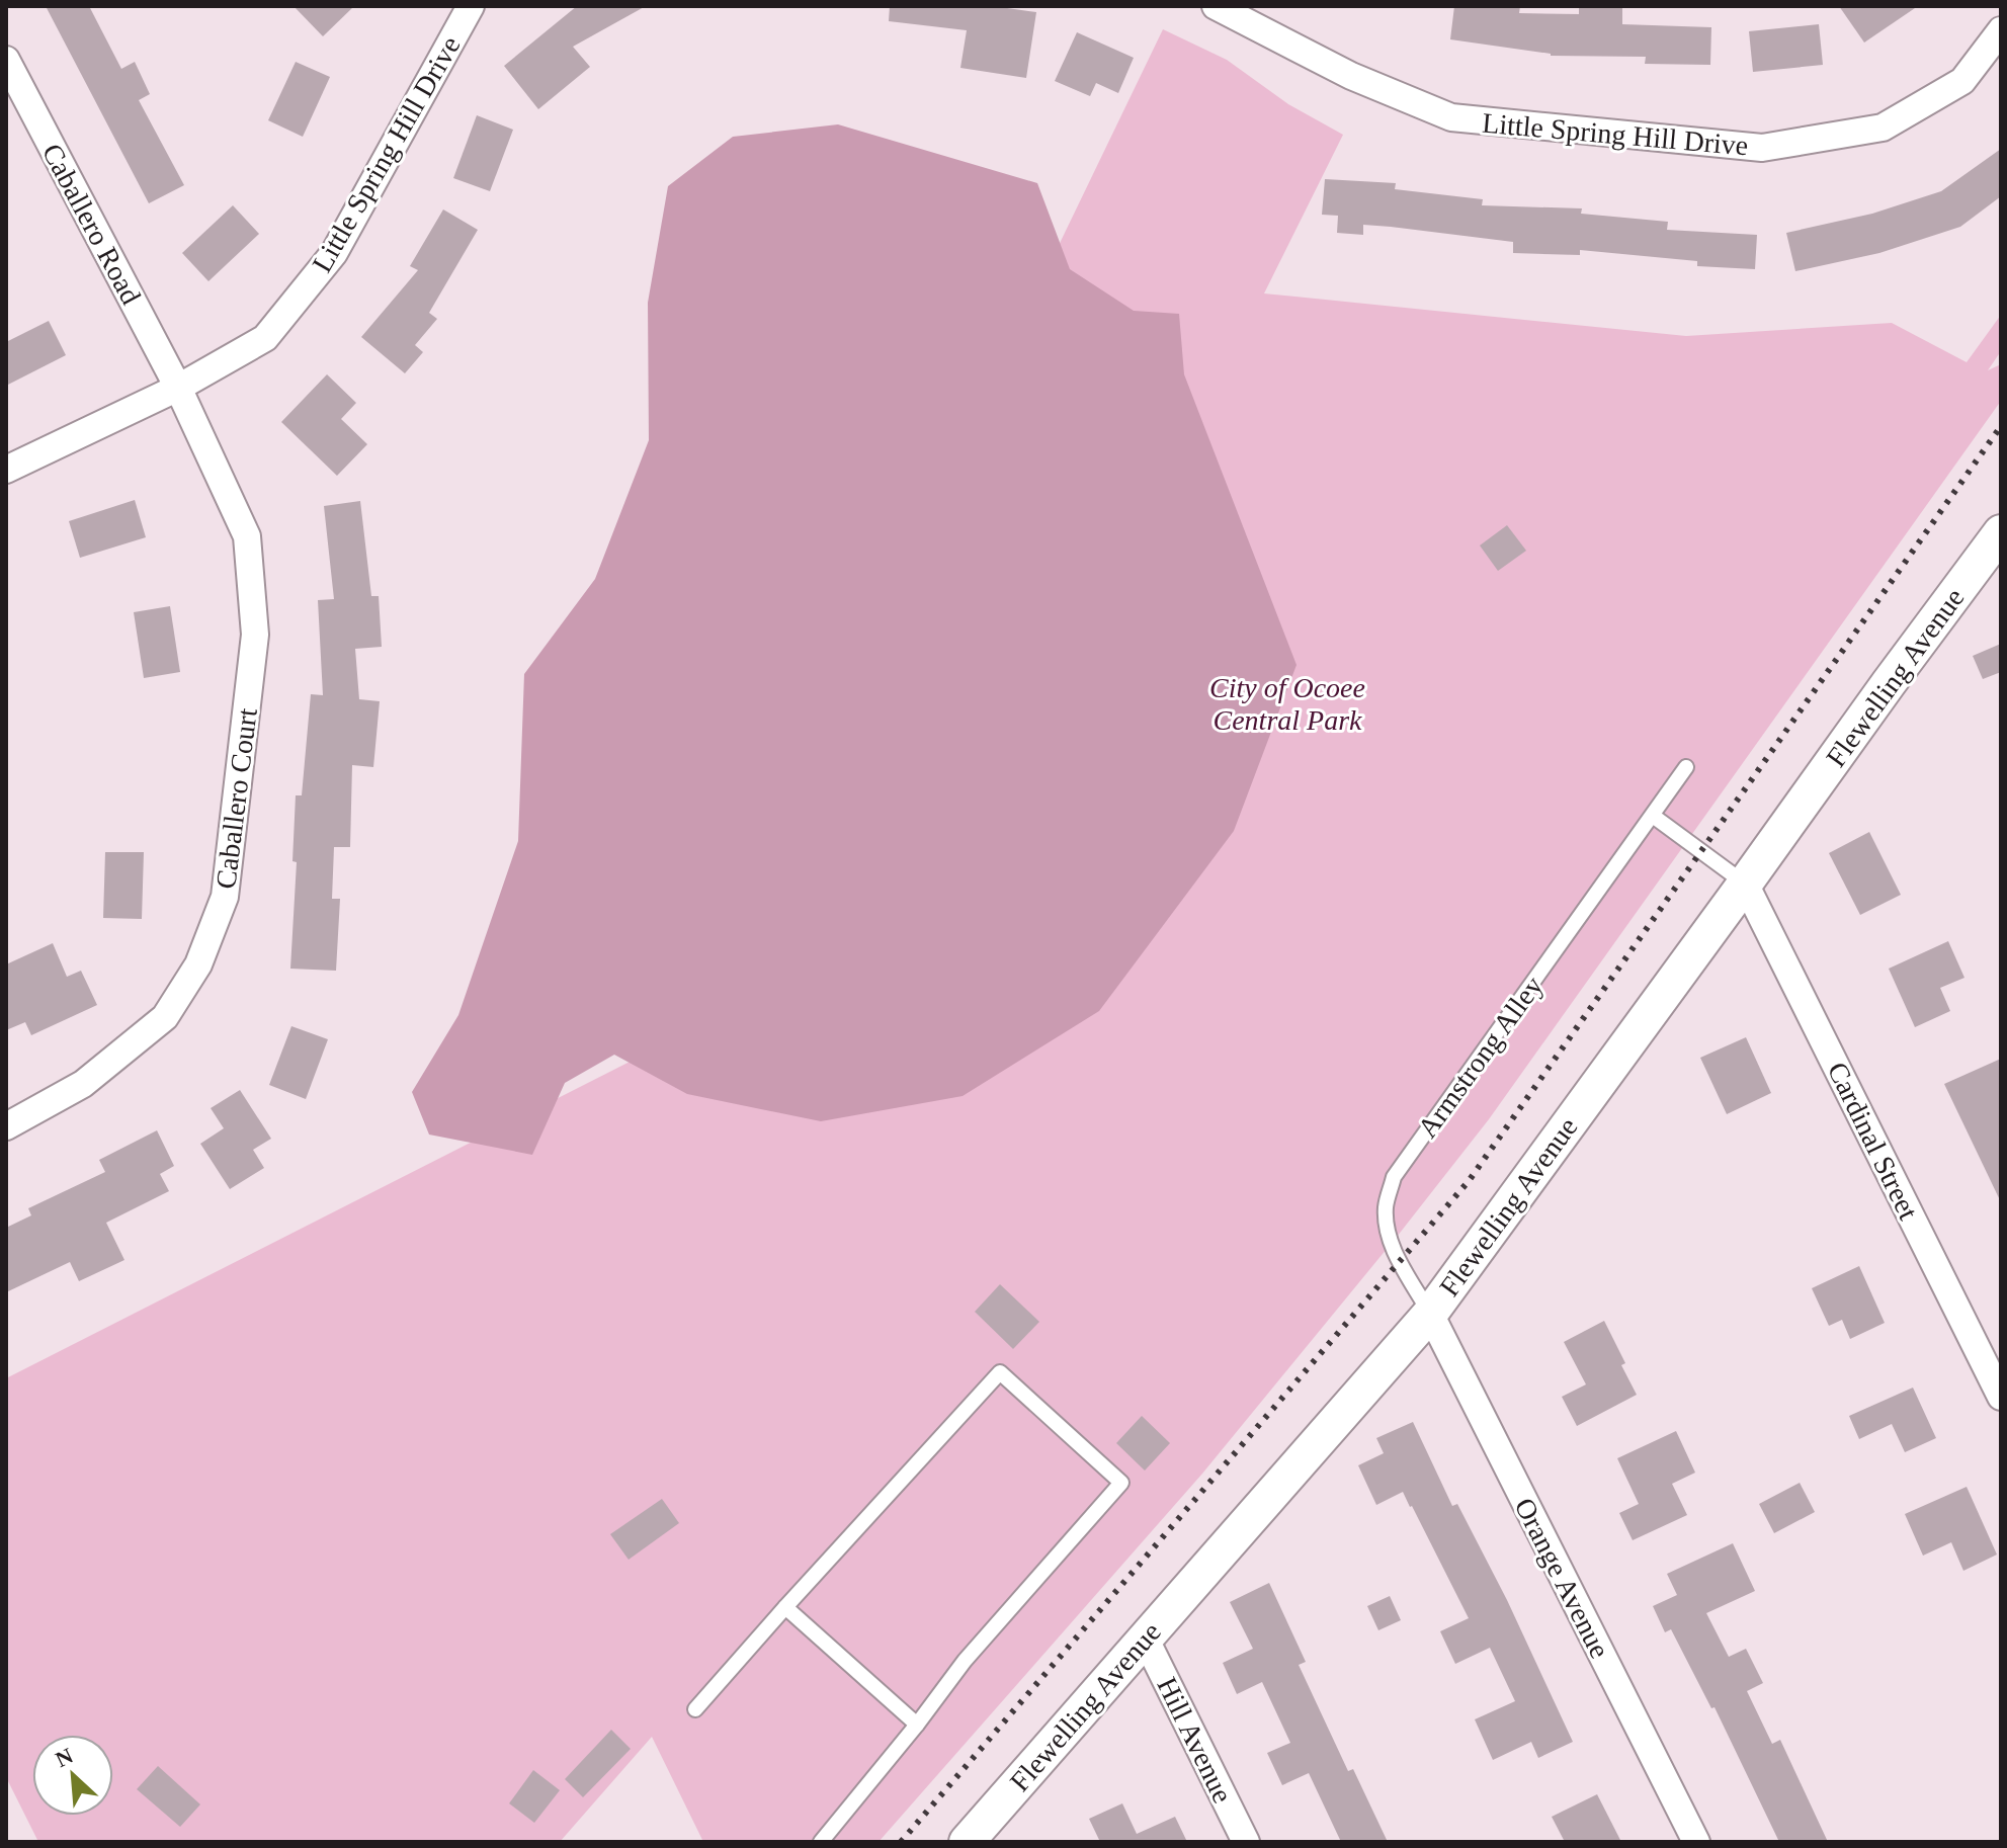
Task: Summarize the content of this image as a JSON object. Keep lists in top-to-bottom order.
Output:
{
  "streets": {
    "street": [
      "Little Spring Hill Drive",
      "Caballero Road",
      "Flewelling Avenue",
      "Caballero Court",
      "Cardinal Street",
      "Orange Avenue",
      "Hill Avenue"
    ],
    "lane": ["Armstrong Alley"]
  },
  "crossings": [
    ["Little Spring Hill Drive", "Caballero Road"],
    ["Little Spring Hill Drive", "Caballero Court"],
    ["Caballero Road", "Caballero Court"],
    ["Flewelling Avenue", "Armstrong Alley"],
    ["Flewelling Avenue", "Cardinal Street"],
    ["Flewelling Avenue", "Orange Avenue"],
    ["Flewelling Avenue", "Hill Avenue"],
    ["Armstrong Alley", "Orange Avenue"]
  ],
  "parks": ["City of Ocoee Central Park"],
  "north": "top left"
}
